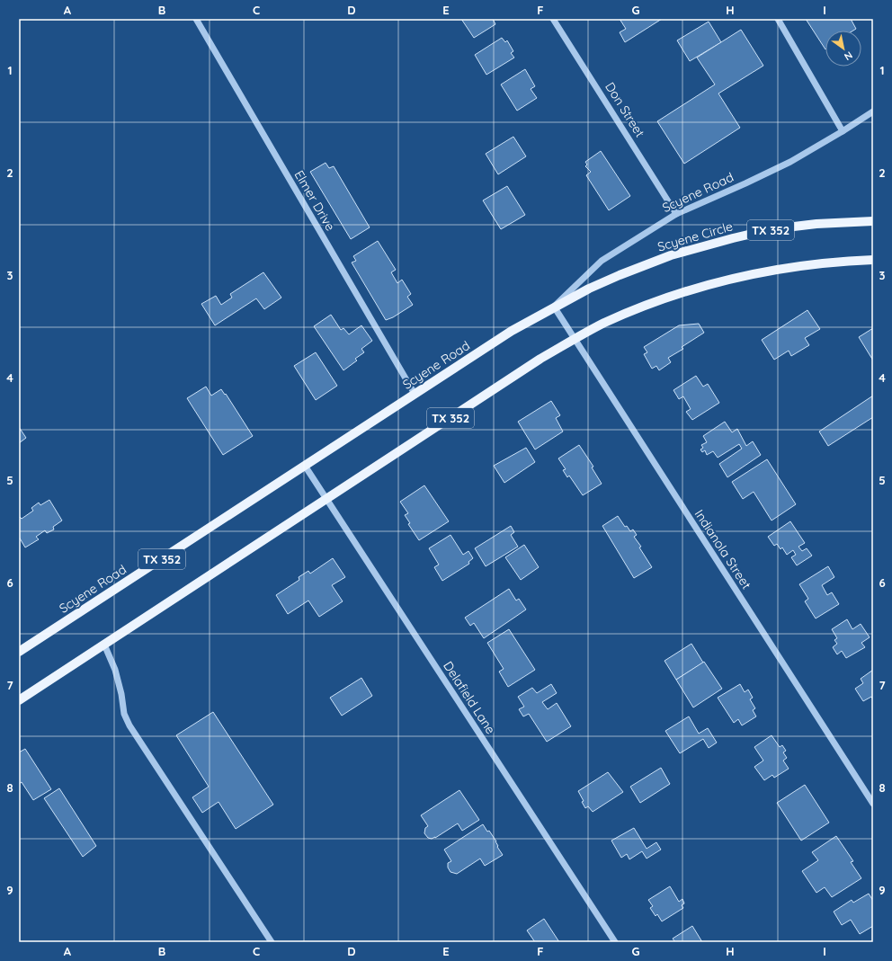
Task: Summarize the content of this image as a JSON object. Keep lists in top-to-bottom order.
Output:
{
  "streets": {
    "main road": ["Scyene Road", "TX 352", "Scyene Circle"],
    "street": [
      "Don Street",
      "Elmer Drive",
      "Indianola Street",
      "Delafield Lane"
    ]
  },
  "crossings": [
    ["Don Street", "Scyene Road"],
    ["Scyene Road", "Elmer Drive"],
    ["Scyene Road", "Scyene Circle"],
    ["Scyene Road", "Indianola Street"],
    ["Scyene Road", "Delafield Lane"],
    ["TX 352", "Indianola Street"],
    ["TX 352", "Delafield Lane"],
    ["Scyene Circle", "Indianola Street"]
  ],
  "north": "bottom right",
  "grid": {
    "columns": [
      "A",
      "B",
      "C",
      "D",
      "E",
      "F",
      "G",
      "H",
      "I"
    ],
    "rows": [
      "1",
      "2",
      "3",
      "4",
      "5",
      "6",
      "7",
      "8",
      "9"
    ]
  }
}
